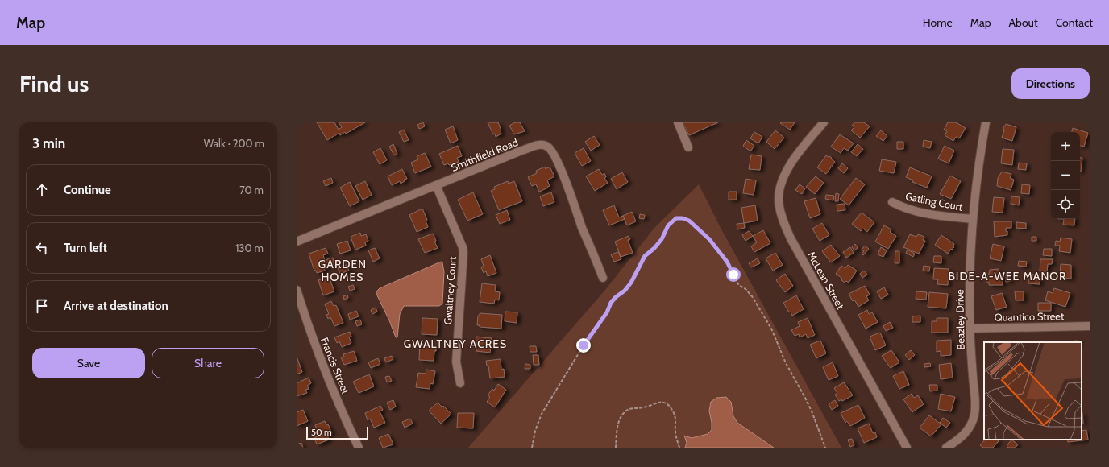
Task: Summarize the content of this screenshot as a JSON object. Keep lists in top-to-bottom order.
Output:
{
  "streets": {
    "street": [
      "Smithfield Road",
      "Gatling Court",
      "McLean Street",
      "Gwaltney Court",
      "Quantico Street",
      "Beazley Drive",
      "Francis Street"
    ]
  },
  "crossings": [
    ["Smithfield Road", "Gwaltney Court"],
    ["Gatling Court", "Beazley Drive"],
    ["Quantico Street", "Beazley Drive"]
  ],
  "districts": ["GARDEN HOMES", "BIDE-A-WEE MANOR", "GWALTNEY ACRES"],
  "scale_bar": "50 m",
  "page": {
    "header": "Map",
    "nav": [
      "Home",
      "Map",
      "About",
      "Contact"
    ],
    "buttons": [
      "Directions",
      ["Save", "Share"]
    ],
    "title": "Find us",
    "heading": ["3 min", "Walk · 200 m"],
    "map_buttons": ["+", "−"],
    "list": [
      ["Continue", "70 m"],
      ["Turn left", "130 m"],
      "Arrive at destination"
    ],
    "scale": "50 m"
  }
}
